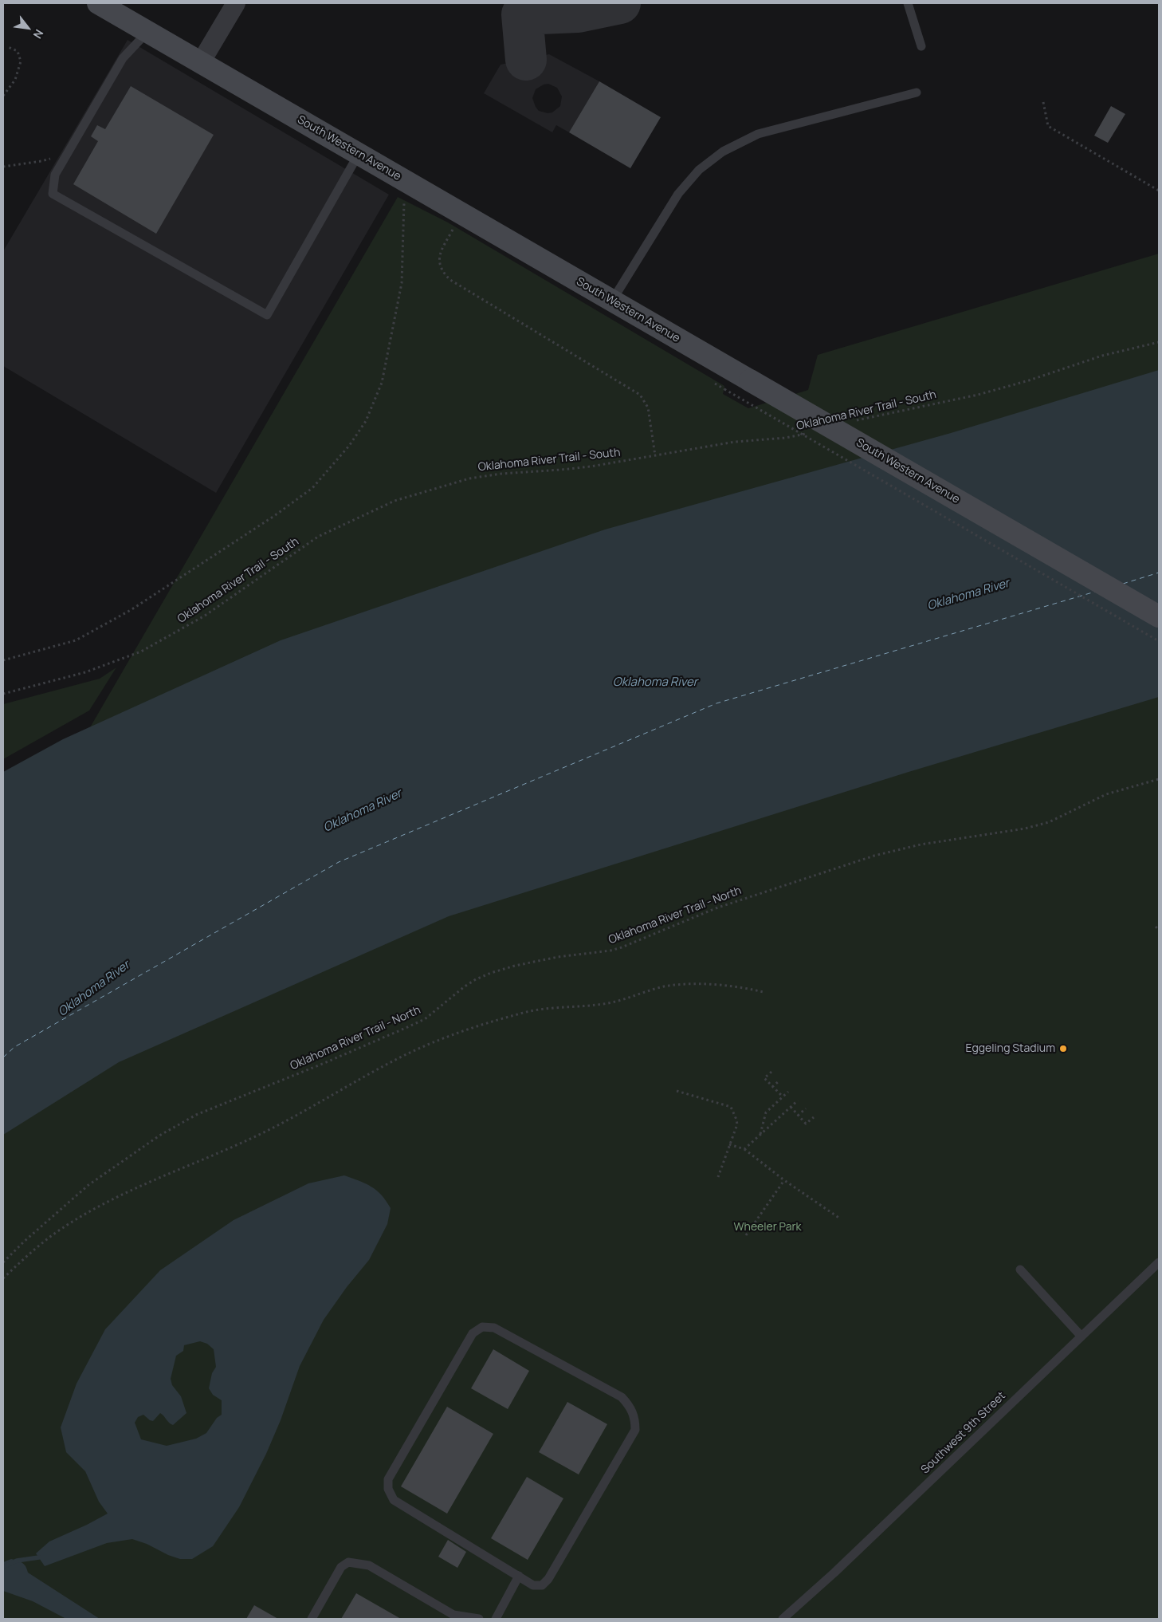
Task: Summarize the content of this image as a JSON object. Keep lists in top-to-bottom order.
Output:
{
  "streets": {
    "main road": ["South Western Avenue"],
    "lane": ["Southwest 9th Street"],
    "path": ["Oklahoma River Trail - South", "Oklahoma River Trail - North"]
  },
  "water": ["Oklahoma River"],
  "parks": ["Wheeler Park"],
  "places": ["Eggeling Stadium"],
  "north": "bottom right"
}
